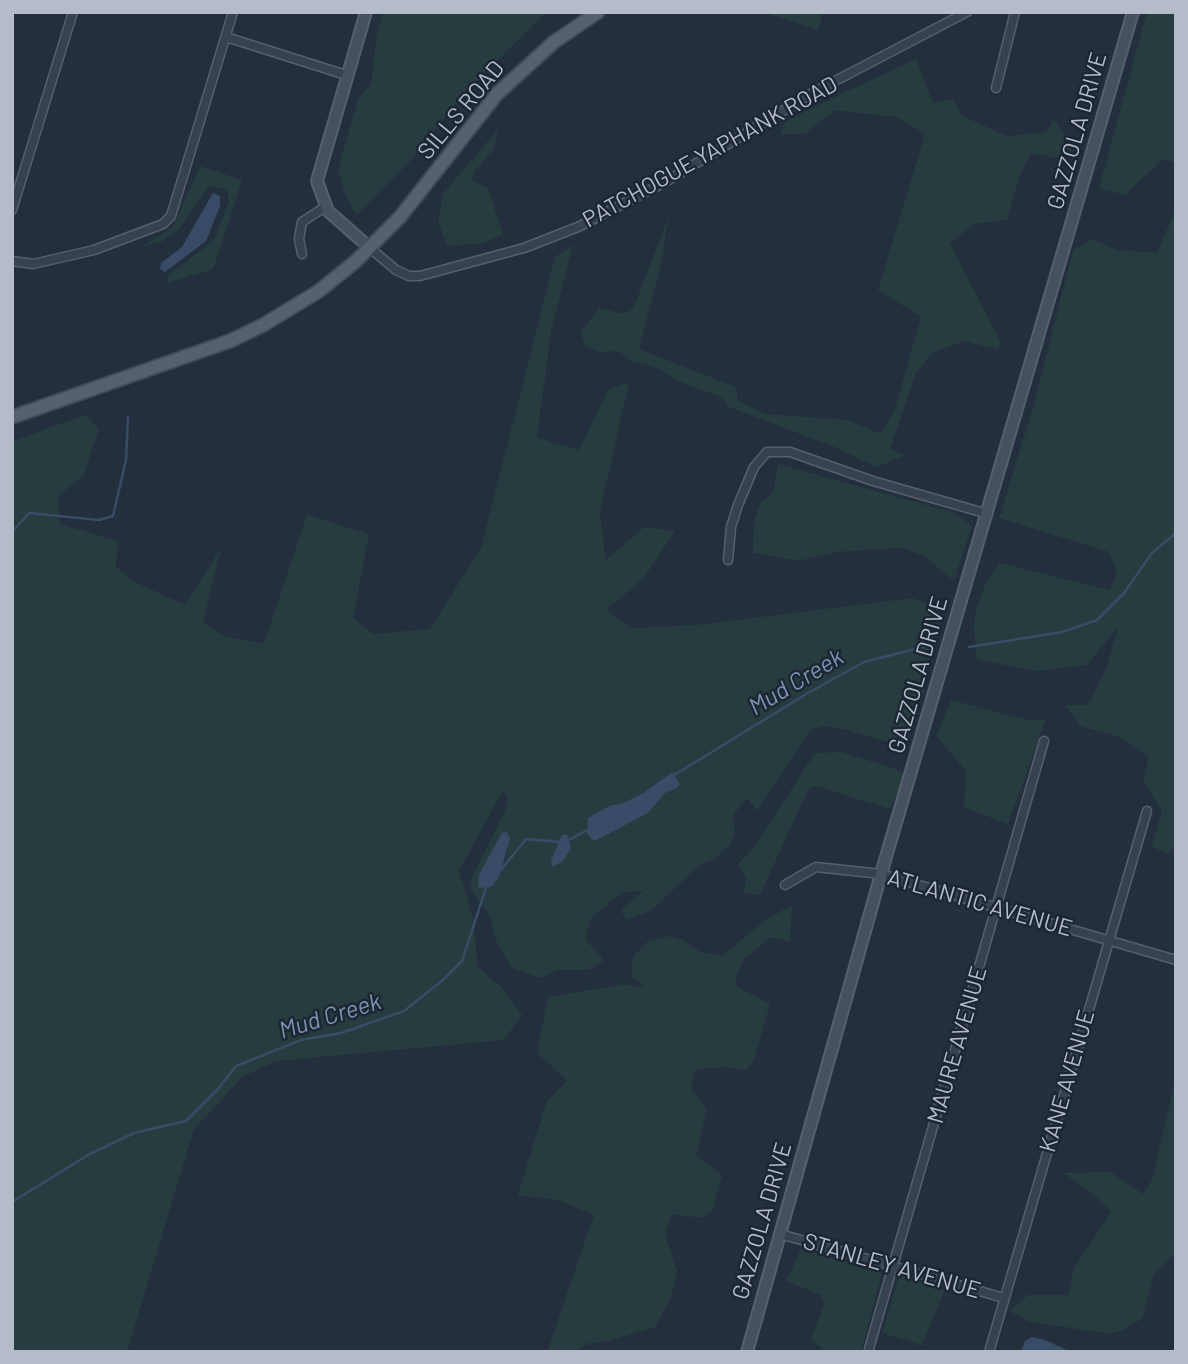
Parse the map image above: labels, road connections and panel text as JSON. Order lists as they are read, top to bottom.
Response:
{
  "streets": {
    "main road": ["SILLS ROAD"],
    "street": [
      "GAZZOLA DRIVE",
      "PATCHOGUE YAPHANK ROAD",
      "ATLANTIC AVENUE",
      "MAURE AVENUE",
      "KANE AVENUE",
      "STANLEY AVENUE"
    ]
  },
  "crossings": [
    ["SILLS ROAD", "PATCHOGUE YAPHANK ROAD"],
    ["GAZZOLA DRIVE", "ATLANTIC AVENUE"],
    ["GAZZOLA DRIVE", "STANLEY AVENUE"],
    ["ATLANTIC AVENUE", "MAURE AVENUE"],
    ["ATLANTIC AVENUE", "KANE AVENUE"],
    ["MAURE AVENUE", "STANLEY AVENUE"],
    ["KANE AVENUE", "STANLEY AVENUE"]
  ],
  "water": ["Mud Creek"]
}
